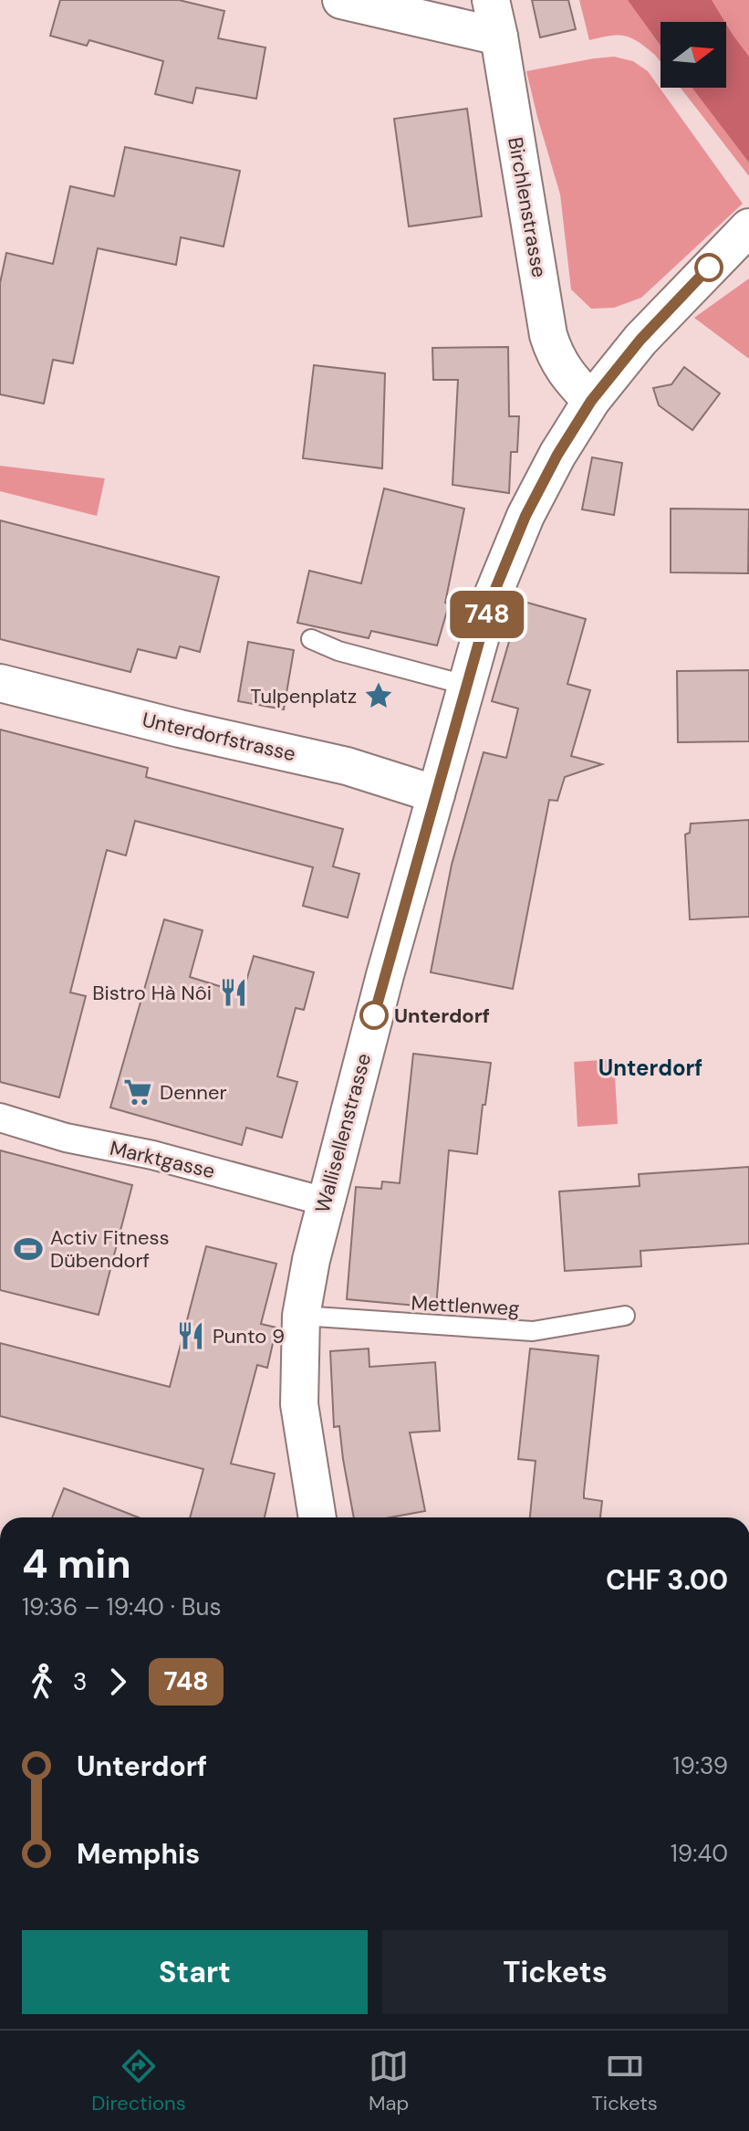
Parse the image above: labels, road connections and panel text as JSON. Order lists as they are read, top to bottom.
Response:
{
  "streets": {
    "street": [
      "Birchlenstrasse",
      "Unterdorfstrasse",
      "Wallisellenstrasse",
      "Marktgasse"
    ],
    "lane": ["Mettlenweg"]
  },
  "crossings": [
    ["Birchlenstrasse", "Wallisellenstrasse"],
    ["Unterdorfstrasse", "Wallisellenstrasse"],
    ["Wallisellenstrasse", "Marktgasse"],
    ["Wallisellenstrasse", "Mettlenweg"]
  ],
  "districts": ["Unterdorf"],
  "places": {
    "place": ["Tulpenplatz"],
    "restaurant": ["Bistro Hà Nôi", "Punto 9"],
    "other": ["Unterdorf"],
    "supermarket": ["Denner"],
    "sports": ["Activ Fitness Dübendorf"]
  },
  "lines": ["bus line 748"],
  "north": "right",
  "page": {
    "on_map": "748",
    "heading": ["4 min", "19:36 – 19:40 · Bus", "CHF 3.00"],
    "legs": ["3", "748"],
    "list": [
      {
        "name": "Unterdorf",
        "value": "19:39"
      },
      {
        "name": "Memphis",
        "value": "19:40"
      }
    ],
    "buttons": ["Start", "Tickets"],
    "tabs": ["Directions", "Map", "Tickets"]
  }
}
